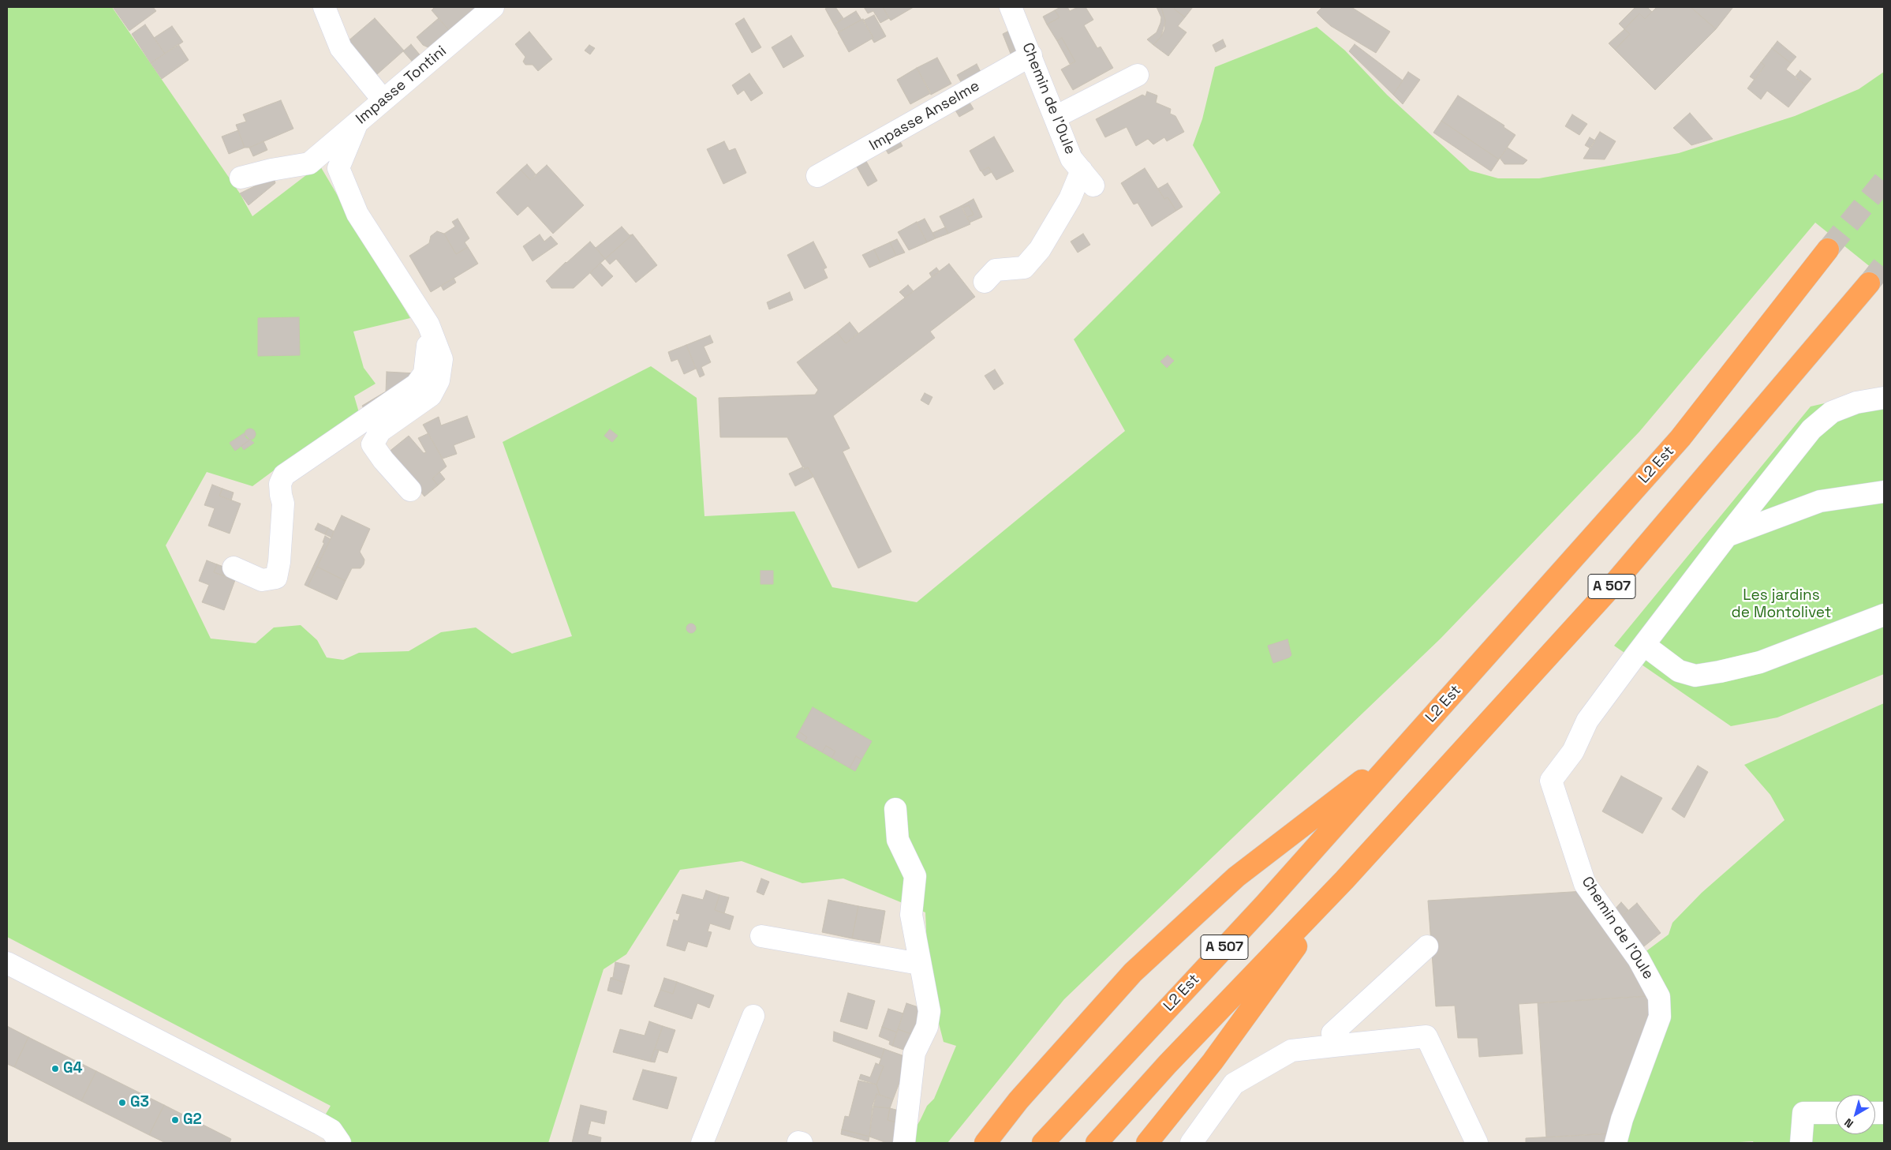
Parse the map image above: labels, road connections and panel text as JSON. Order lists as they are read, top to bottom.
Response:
{
  "streets": {
    "highway": ["L2 Est", "A 507"],
    "street": ["Impasse Tontini", "Chemin de l'Oule", "Impasse Anselme"]
  },
  "crossings": [
    ["Chemin de l'Oule", "Impasse Anselme"]
  ],
  "parks": ["Les jardins de Montolivet"],
  "places": ["G4", "G3", "G2"],
  "north": "bottom left"
}
